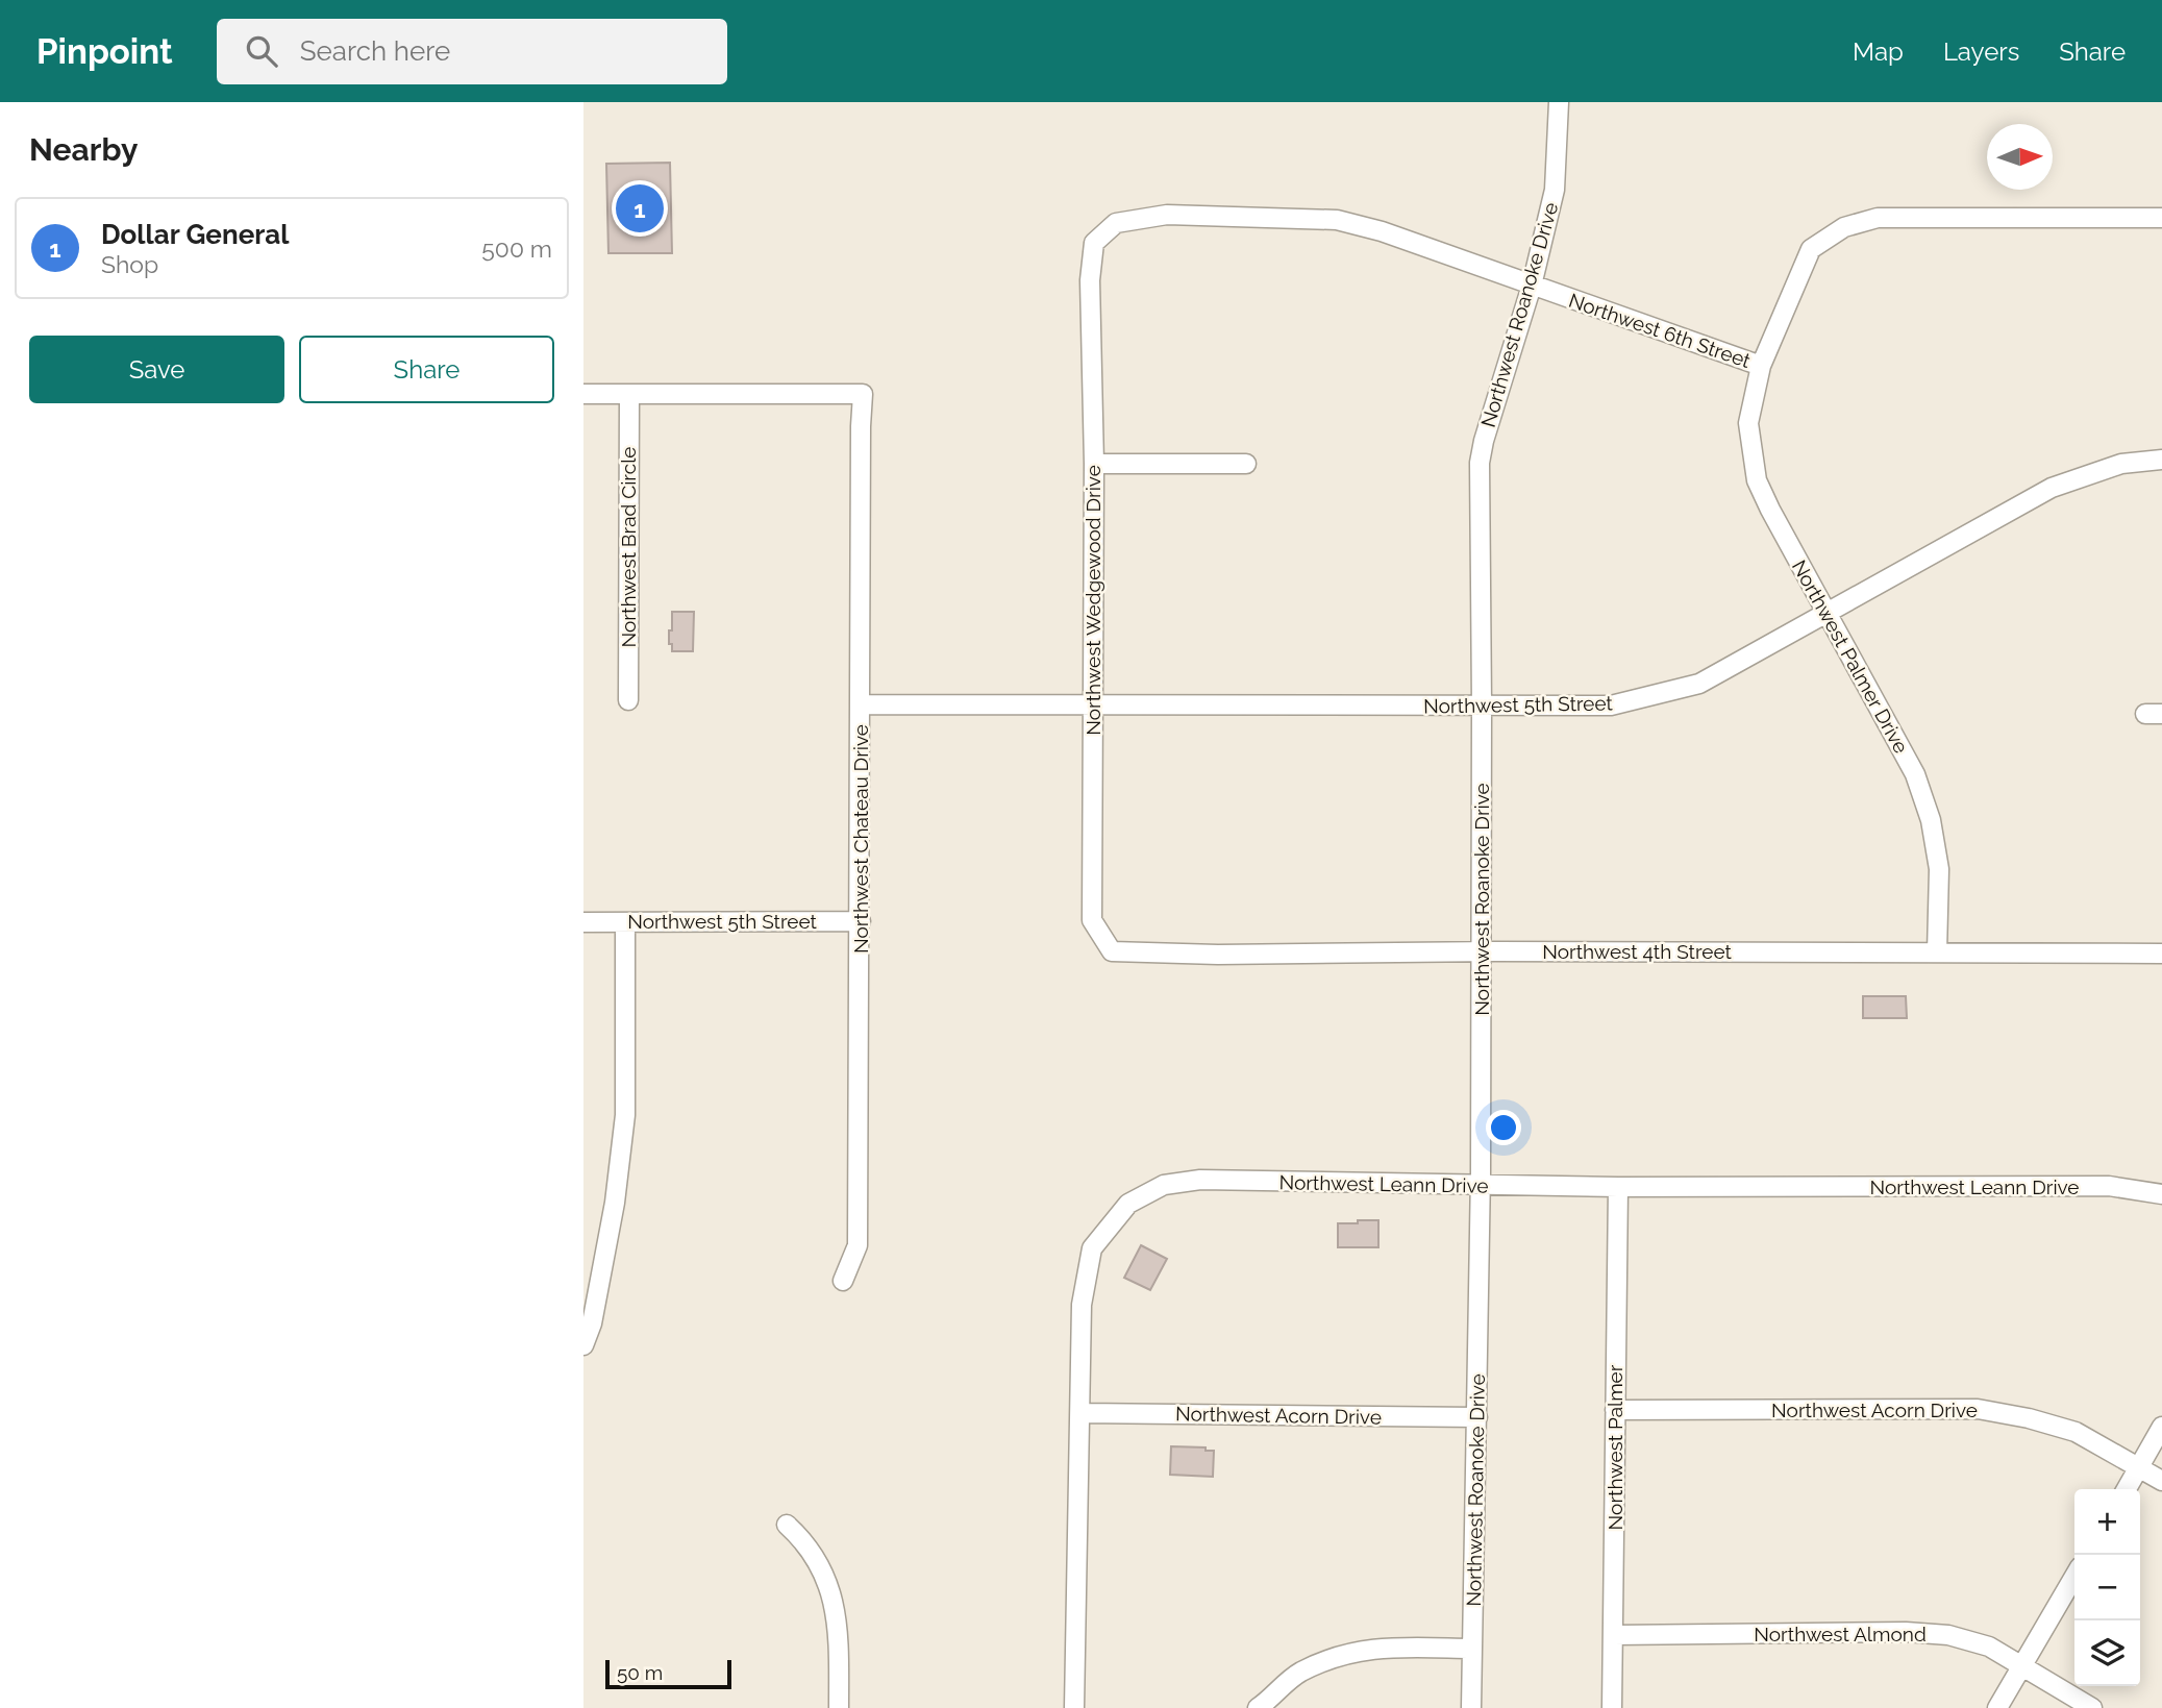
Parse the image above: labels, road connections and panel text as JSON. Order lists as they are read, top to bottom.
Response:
{
  "streets": {
    "street": [
      "Northwest Roanoke Drive",
      "Northwest 6th Street",
      "Northwest Brad Circle",
      "Northwest Wedgewood Drive",
      "Northwest Palmer Drive",
      "Northwest 5th Street",
      "Northwest Chateau Drive",
      "Northwest 4th Street",
      "Northwest Leann Drive",
      "Northwest Acorn Drive",
      "Northwest Palmer",
      "Northwest Almond"
    ]
  },
  "crossings": [
    ["Northwest Roanoke Drive", "Northwest 6th Street"],
    ["Northwest Roanoke Drive", "Northwest 5th Street"],
    ["Northwest Roanoke Drive", "Northwest 4th Street"],
    ["Northwest Roanoke Drive", "Northwest Leann Drive"],
    ["Northwest Roanoke Drive", "Northwest Acorn Drive"],
    ["Northwest 6th Street", "Northwest Wedgewood Drive"],
    ["Northwest 6th Street", "Northwest Palmer Drive"],
    ["Northwest Brad Circle", "Northwest Chateau Drive"],
    ["Northwest Wedgewood Drive", "Northwest 5th Street"],
    ["Northwest Wedgewood Drive", "Northwest 4th Street"],
    ["Northwest Palmer Drive", "Northwest 5th Street"],
    ["Northwest Palmer Drive", "Northwest 4th Street"],
    ["Northwest 5th Street", "Northwest Chateau Drive"],
    ["Northwest Leann Drive", "Northwest Acorn Drive"],
    ["Northwest Leann Drive", "Northwest Palmer"],
    ["Northwest Acorn Drive", "Northwest Palmer"],
    ["Northwest Palmer", "Northwest Almond"]
  ],
  "scale_bar": "50 m",
  "north": "right",
  "page": {
    "header": "Pinpoint",
    "search": "Search here",
    "nav": ["Map", "Layers", "Share"],
    "heading": "Nearby",
    "pins": "1",
    "list": [
      {
        "mark": "1",
        "name": "Dollar General",
        "note": "Shop",
        "value": "500 m"
      }
    ],
    "buttons": ["Save", "Share"],
    "map_buttons": ["+", "−"],
    "scale": "50 m"
  }
}
